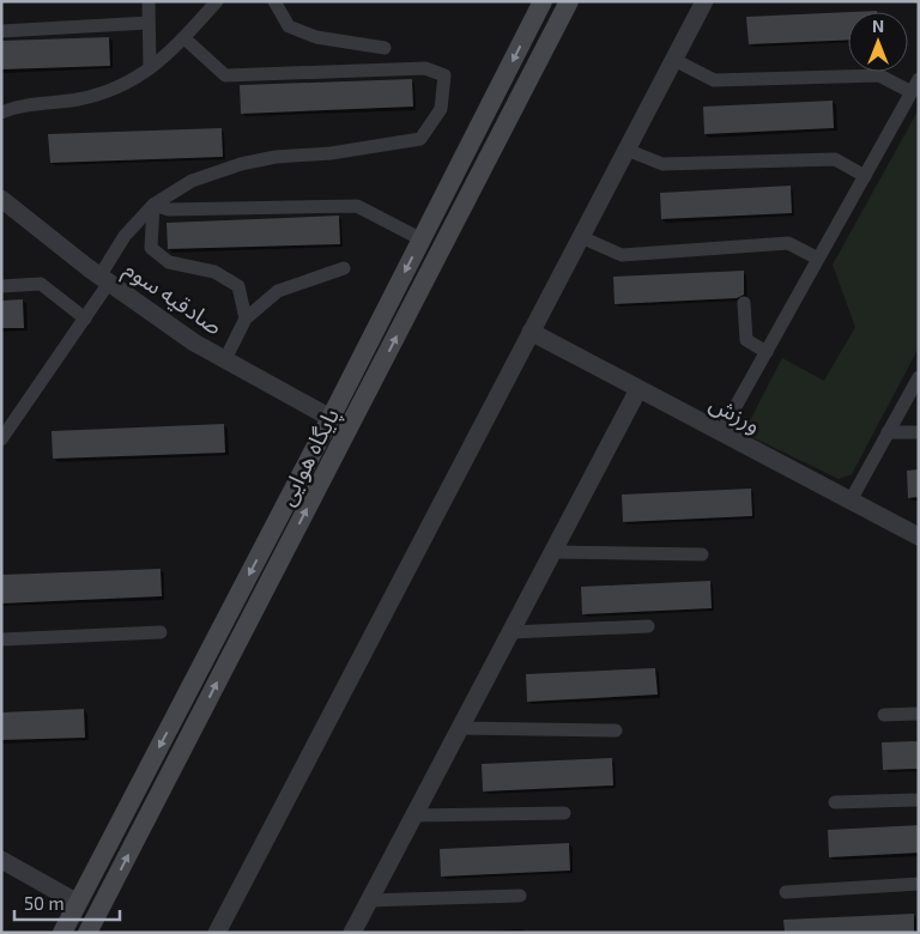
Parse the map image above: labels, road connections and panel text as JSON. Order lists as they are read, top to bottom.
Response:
{
  "streets": {
    "main road": ["پایگاه هوایی"],
    "street": ["صادقیه سوم", "ورزش"]
  },
  "crossings": [
    ["صادقیه سوم", "پایگاه هوایی"]
  ],
  "scale_bar": "50 m",
  "north": "top"
}
